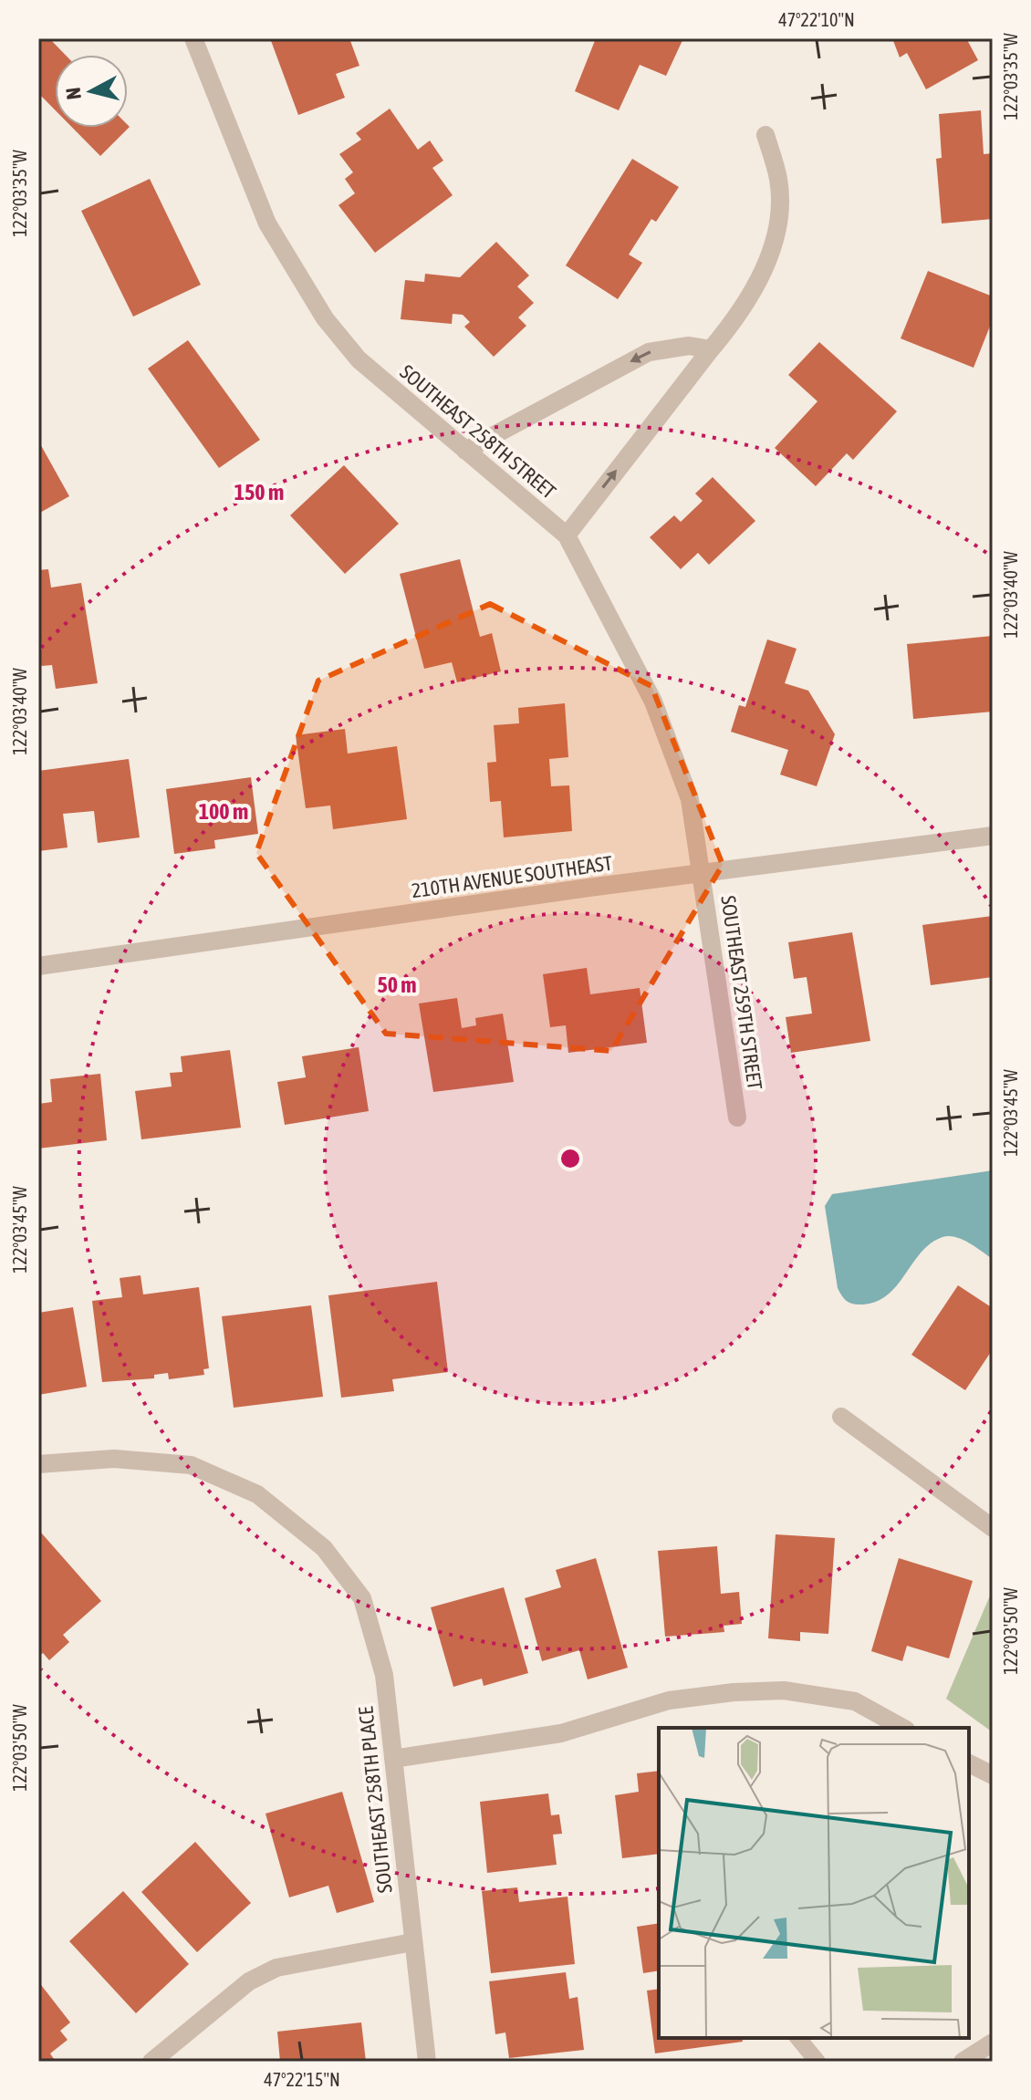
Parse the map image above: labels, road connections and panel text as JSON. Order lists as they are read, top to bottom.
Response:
{
  "streets": {
    "street": [
      "SOUTHEAST 258TH STREET",
      "210TH AVENUE SOUTHEAST",
      "SOUTHEAST 259TH STREET",
      "SOUTHEAST 258TH PLACE"
    ]
  },
  "crossings": [
    ["SOUTHEAST 258TH STREET", "210TH AVENUE SOUTHEAST"],
    ["SOUTHEAST 258TH STREET", "SOUTHEAST 259TH STREET"],
    ["210TH AVENUE SOUTHEAST", "SOUTHEAST 259TH STREET"]
  ],
  "north": "left",
  "coordinates": [
    "47°22'10\"N",
    "122°03'35\"W",
    "122°03'40\"W",
    "122°03'45\"W",
    "122°03'50\"W",
    "47°22'15\"N"
  ],
  "rings": ["150 m", "100 m", "50 m"]
}
